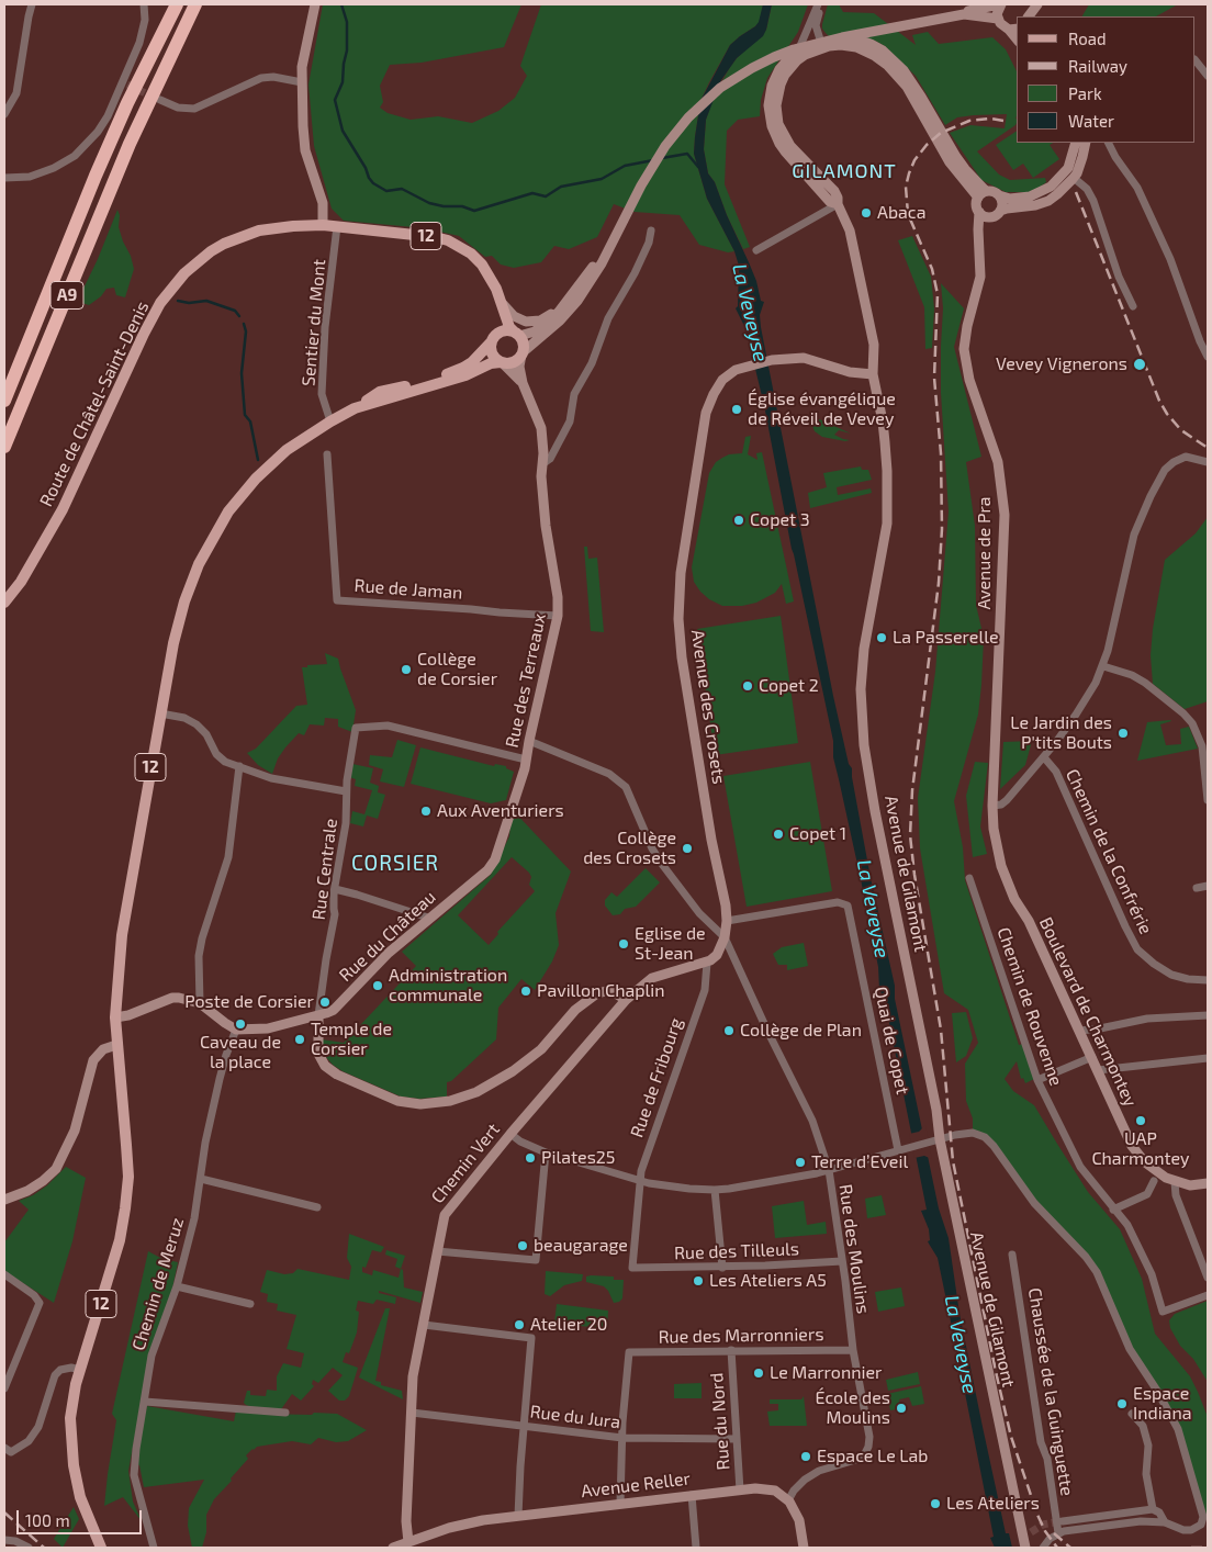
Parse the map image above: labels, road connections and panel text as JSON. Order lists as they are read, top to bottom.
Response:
{
  "streets": {
    "highway": ["A9"],
    "main road": ["12", "Route de Châtel-Saint-Denis"],
    "street": [
      "Sentier du Mont",
      "Avenue de Pra",
      "Rue de Jaman",
      "Rue des Terreaux",
      "Avenue des Crosets",
      "Chemin de la Confrérie",
      "Rue Centrale",
      "Avenue de Gilamont",
      "Rue du Château",
      "Chemin de Rouvenne",
      "Boulevard de Charmontey",
      "Quai de Copet",
      "Rue de Fribourg",
      "Chemin Vert",
      "Rue des Moulins",
      "Rue des Tilleuls",
      "Chemin de Meruz",
      "Rue des Marronniers",
      "Chaussée de la Guinguette",
      "Rue du Jura",
      "Rue du Nord",
      "Avenue Reller"
    ]
  },
  "crossings": [
    ["12", "Sentier du Mont"],
    ["12", "Route de Châtel-Saint-Denis"],
    ["12", "Rue des Terreaux"],
    ["Sentier du Mont", "Route de Châtel-Saint-Denis"],
    ["Route de Châtel-Saint-Denis", "Rue des Terreaux"],
    ["Avenue de Pra", "Avenue de Gilamont"],
    ["Avenue de Pra", "Boulevard de Charmontey"],
    ["Rue de Jaman", "Rue des Terreaux"],
    ["Rue des Terreaux", "Rue Centrale"],
    ["Rue des Terreaux", "Rue du Château"],
    ["Avenue des Crosets", "Avenue de Gilamont"],
    ["Avenue des Crosets", "Quai de Copet"],
    ["Avenue des Crosets", "Rue des Moulins"],
    ["Rue Centrale", "Rue du Château"],
    ["Rue du Château", "Chemin de Meruz"],
    ["Rue de Fribourg", "Chemin Vert"],
    ["Rue de Fribourg", "Rue des Tilleuls"],
    ["Chemin Vert", "Rue du Jura"],
    ["Chemin Vert", "Avenue Reller"],
    ["Rue des Moulins", "Rue des Tilleuls"],
    ["Rue des Moulins", "Rue des Marronniers"],
    ["Rue des Moulins", "Avenue Reller"],
    ["Rue des Marronniers", "Rue du Jura"],
    ["Rue des Marronniers", "Rue du Nord"],
    ["Rue du Jura", "Rue du Nord"],
    ["Rue du Nord", "Avenue Reller"]
  ],
  "districts": ["GILAMONT", "CORSIER"],
  "water": ["La Veveyse"],
  "places": [
    "Abaca",
    "Vevey Vignerons",
    "Église évangélique de Réveil de Vevey",
    "Copet 3",
    "La Passerelle",
    "Collège de Corsier",
    "Copet 2",
    "Le Jardin des P'tits Bouts",
    "Aux Aventuriers",
    "Copet 1",
    "Collège des Crosets",
    "Eglise de St-Jean",
    "Administration communale",
    "Pavillon Chaplin",
    "Poste de Corsier",
    "Caveau de la place",
    "Collège de Plan",
    "Temple de Corsier",
    "UAP Charmontey",
    "Pilates25",
    "Terre d’Eveil",
    "beaugarage",
    "Les Ateliers A5",
    "Atelier 20",
    "Le Marronnier",
    "Espace Indiana",
    "École des Moulins",
    "Espace Le Lab",
    "Les Ateliers"
  ],
  "legend": [
    "Road",
    "Railway",
    "Park",
    "Water"
  ],
  "scale_bar": "100 m"
}
